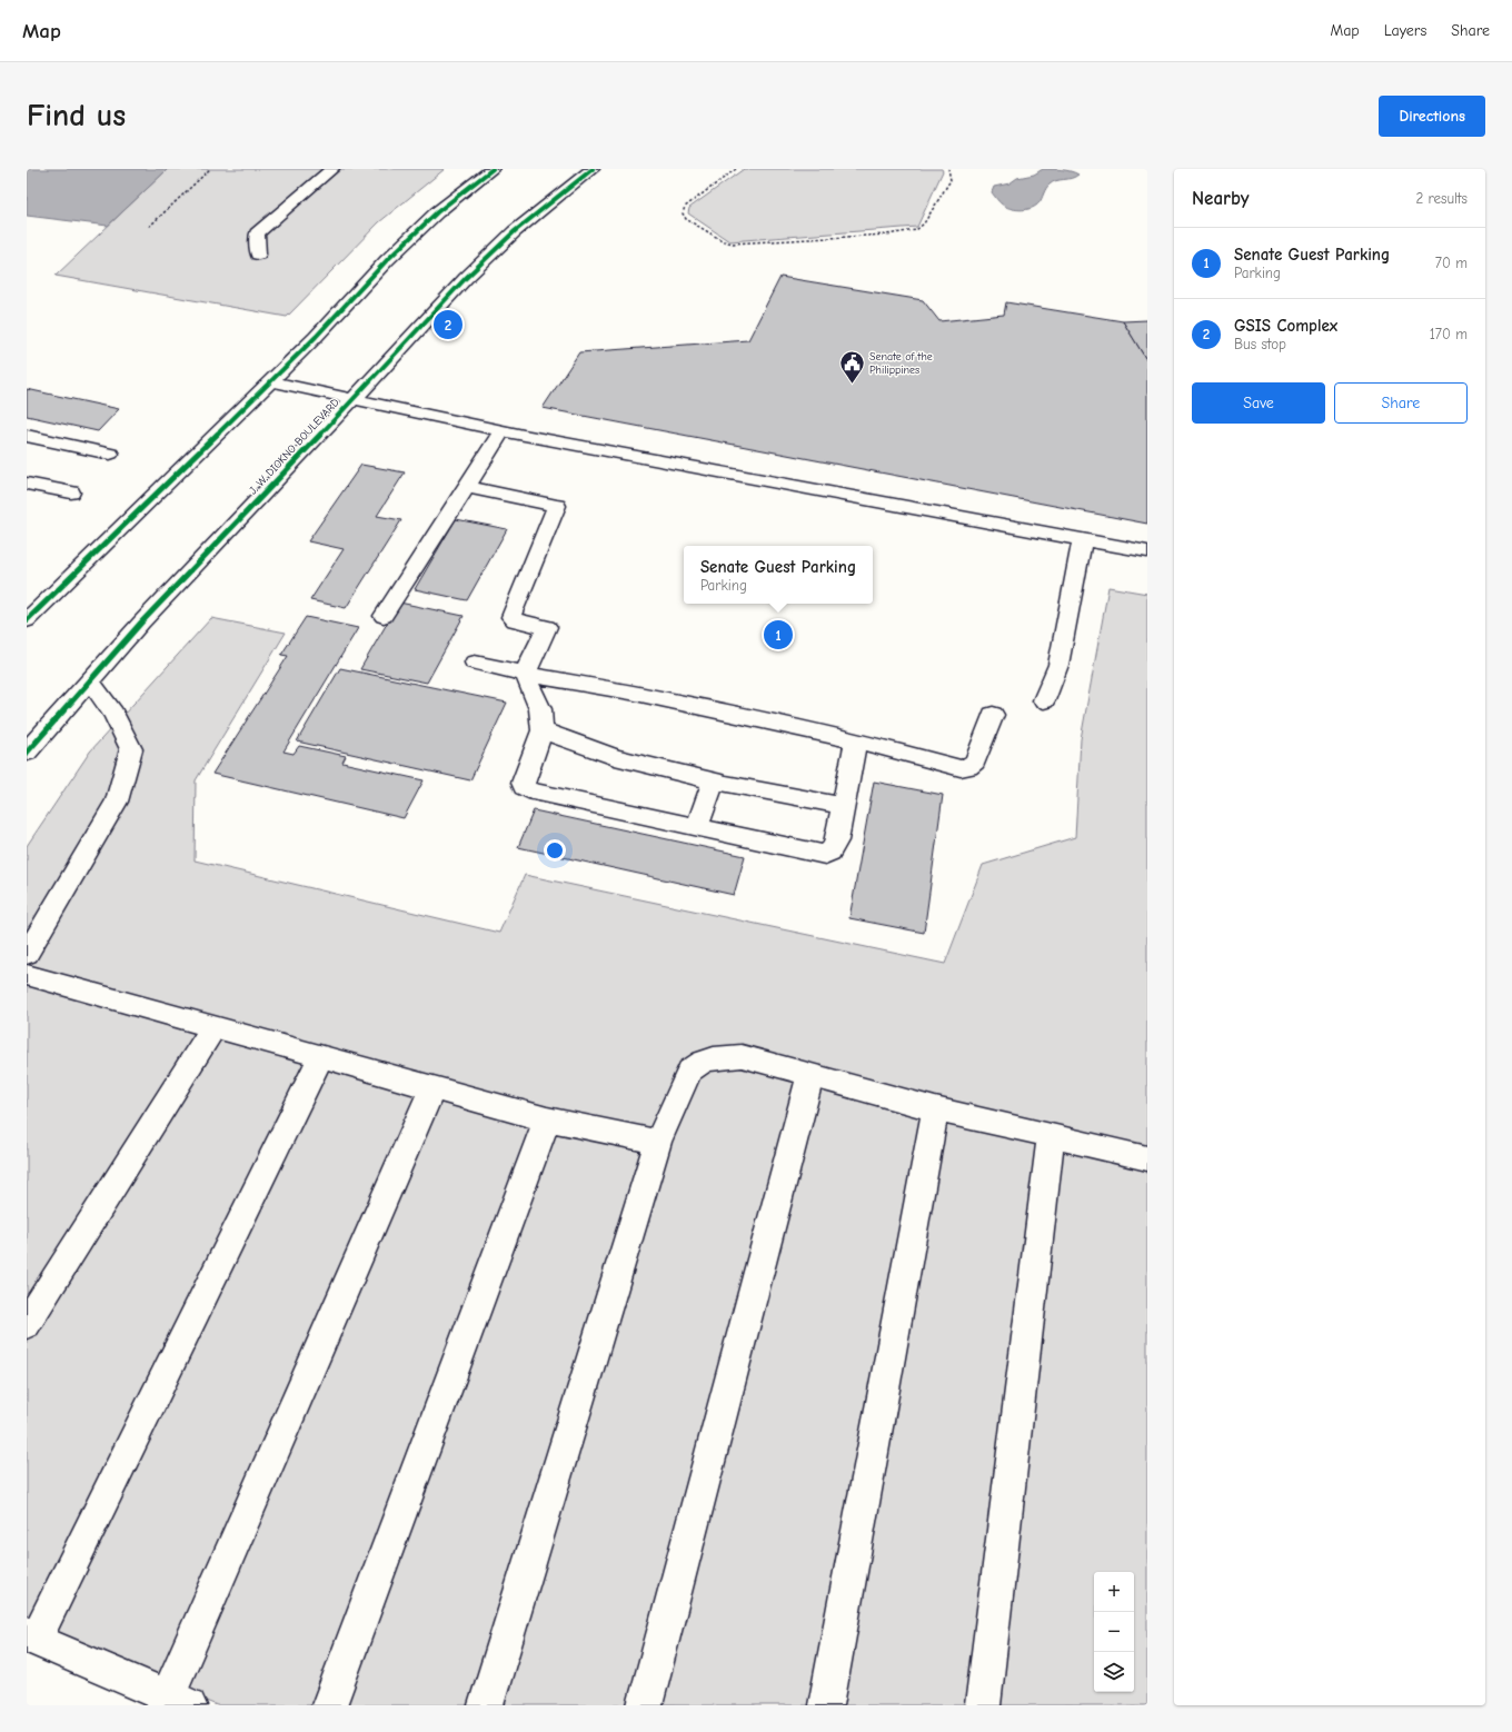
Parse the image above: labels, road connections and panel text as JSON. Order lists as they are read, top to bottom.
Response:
{
  "streets": {
    "street": ["J. W. DIOKNO BOULEVARD"]
  },
  "places": {
    "public building": ["Senate of the Philippines"]
  },
  "page": {
    "header": "Map",
    "nav": ["Map", "Layers", "Share"],
    "buttons": [
      "Directions",
      ["Save", "Share"]
    ],
    "title": "Find us",
    "heading": ["Nearby", "2 results"],
    "list": [
      {
        "mark": "1",
        "name": "Senate Guest Parking",
        "note": "Parking",
        "value": "70 m"
      },
      {
        "mark": "2",
        "name": "GSIS Complex",
        "note": "Bus stop",
        "value": "170 m"
      }
    ],
    "pins": ["2", "1"],
    "popup": ["Senate Guest Parking", "Parking"],
    "map_buttons": ["+", "−"]
  }
}
